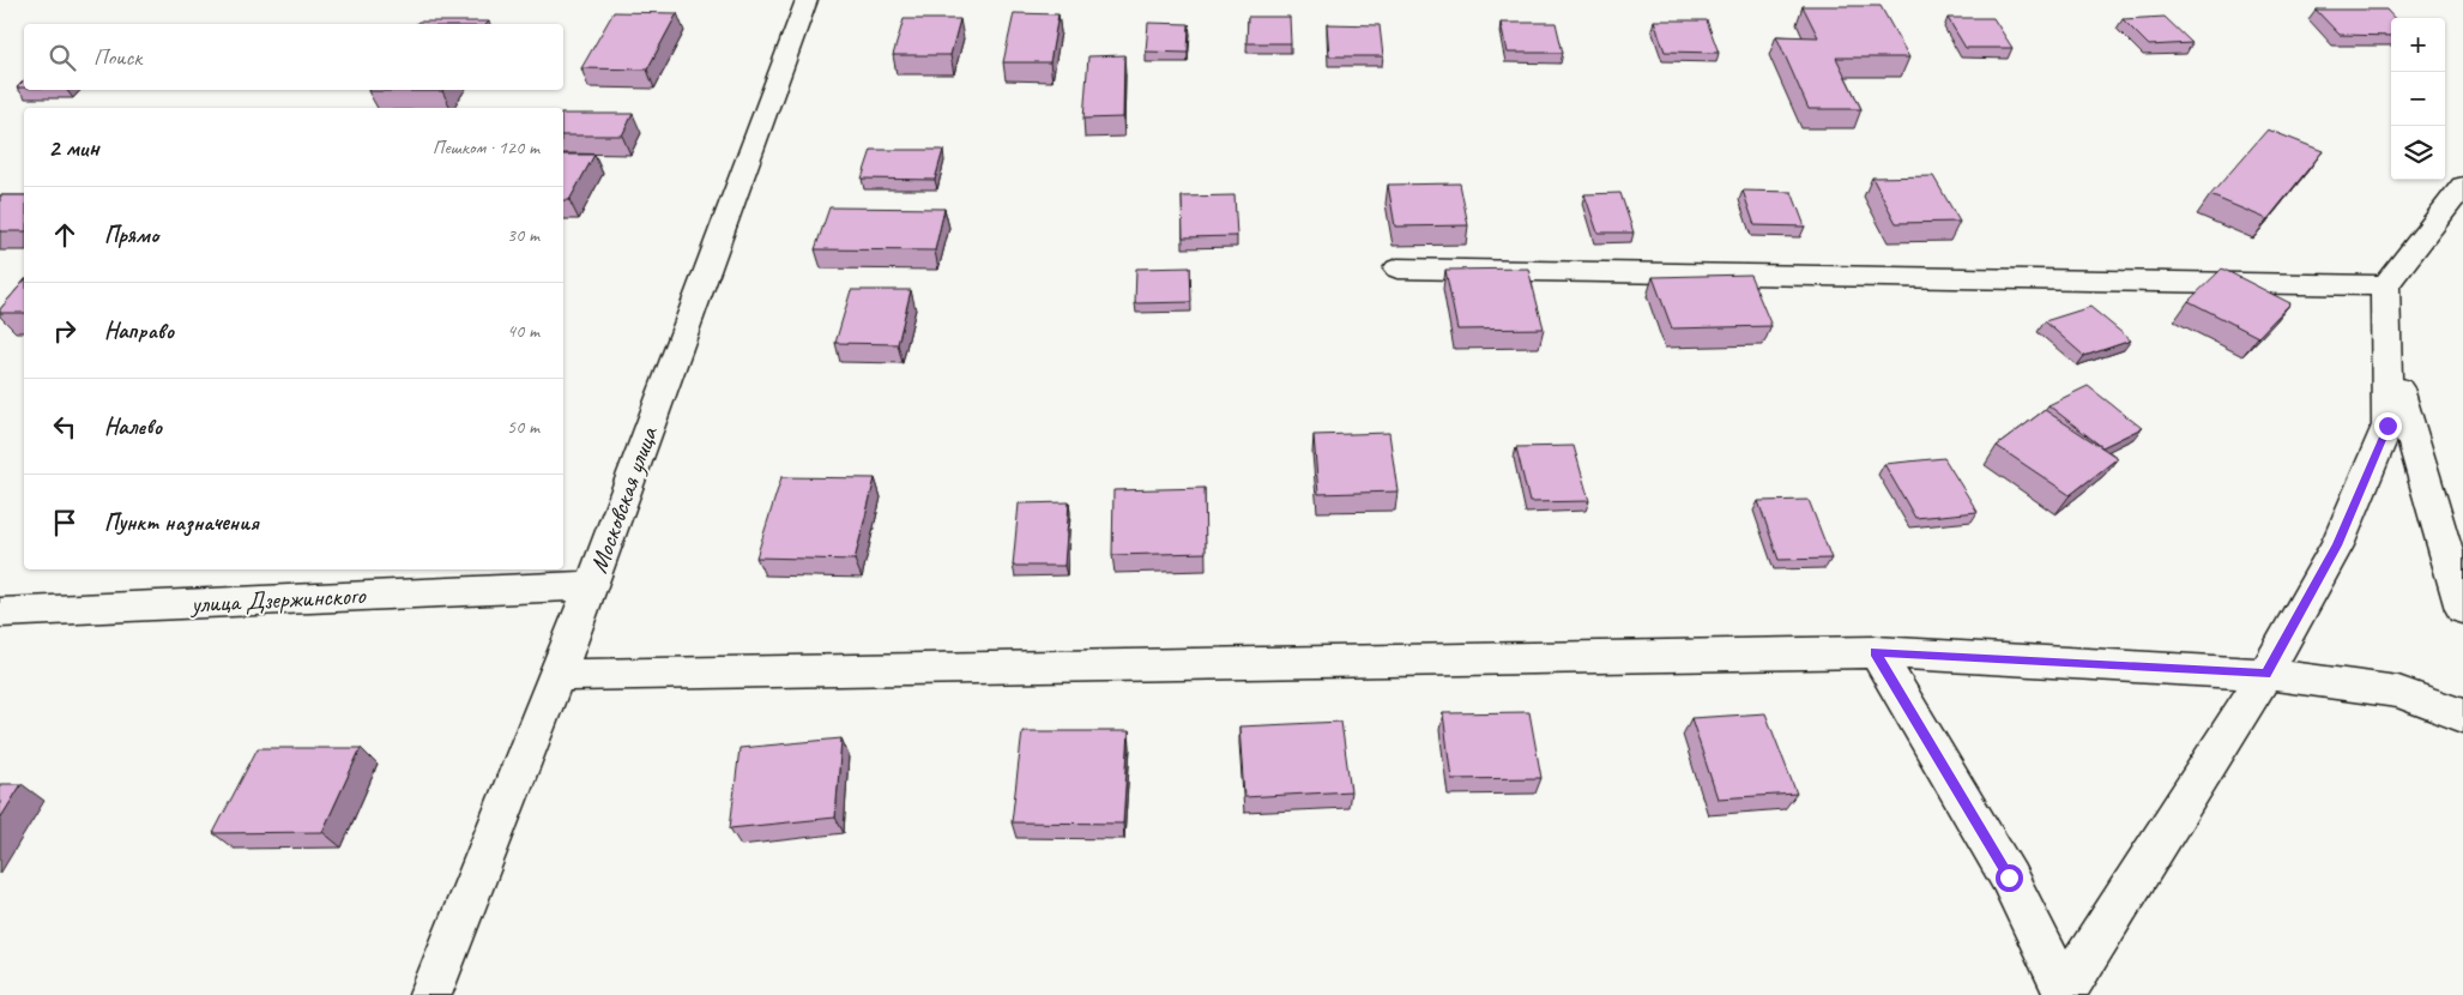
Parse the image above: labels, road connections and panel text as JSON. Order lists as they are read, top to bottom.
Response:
{
  "streets": {
    "street": ["Московская улица", "улица Дзержинского"]
  },
  "crossings": [
    ["Московская улица", "улица Дзержинского"]
  ],
  "page": {
    "map_buttons": ["+", "−"],
    "search": "Поиск",
    "heading": ["2 мин", "Пешком · 120 m"],
    "list": [
      ["Прямо", "30 m"],
      ["Направо", "40 m"],
      ["Налево", "50 m"],
      "Пункт назначения"
    ]
  }
}
